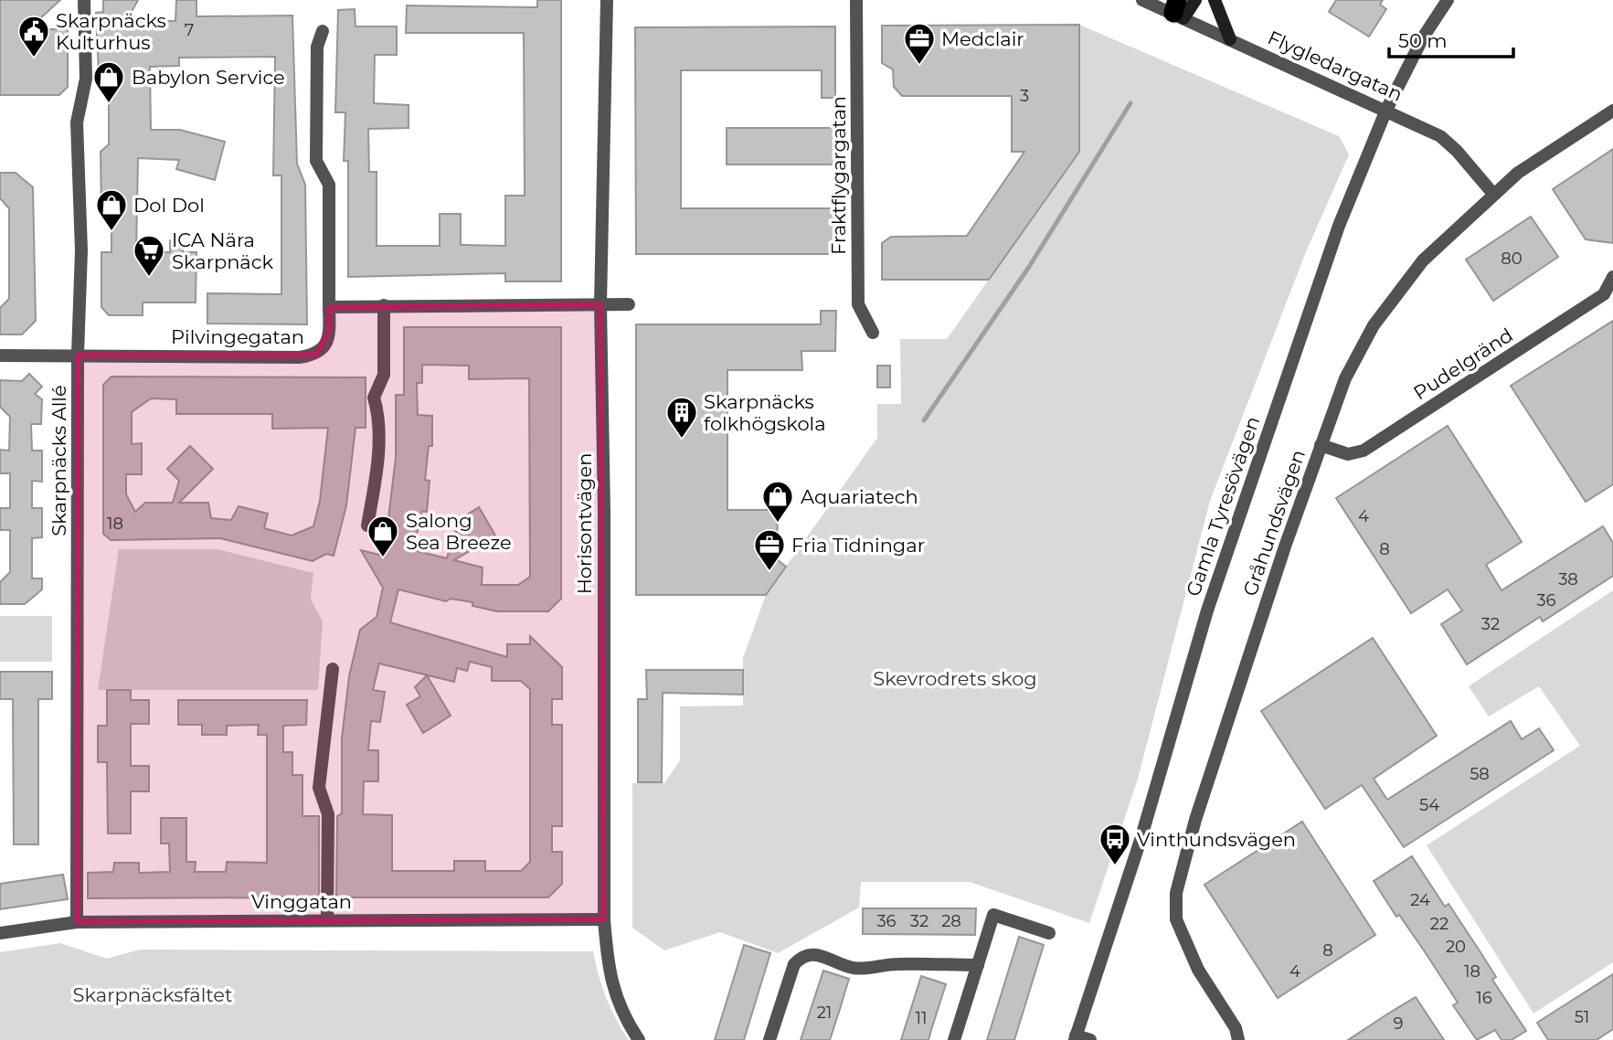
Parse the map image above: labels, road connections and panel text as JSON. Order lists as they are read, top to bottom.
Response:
{
  "streets": {
    "street": [
      "Flygledargatan",
      "Fraktflygargatan",
      "Pilvingegatan",
      "Pudelgränd",
      "Skarpnäcks Allé",
      "Gamla Tyresövägen",
      "Gråhundsvägen",
      "Horisontvägen",
      "Vinggatan"
    ]
  },
  "crossings": [
    ["Flygledargatan", "Gamla Tyresövägen"],
    ["Flygledargatan", "Gråhundsvägen"],
    ["Pilvingegatan", "Skarpnäcks Allé"],
    ["Pudelgränd", "Gråhundsvägen"],
    ["Skarpnäcks Allé", "Vinggatan"],
    ["Horisontvägen", "Vinggatan"]
  ],
  "parks": ["Skevrodrets skog", "Skarpnäcksfältet"],
  "places": {
    "public building": ["Skarpnäcks Kulturhus"],
    "office": ["Medclair", "Fria Tidningar"],
    "shop": [
      "Babylon Service",
      "Dol Dol",
      "Aquariatech",
      "Salong Sea Breeze"
    ],
    "supermarket": ["ICA Nära Skarpnäck"],
    "building": ["Skarpnäcks folkhögskola"],
    "bus stop": ["Vinthundsvägen"]
  },
  "house_numbers": [
    "7",
    "3",
    "80",
    "4",
    "18",
    "8",
    "38",
    "36",
    "32",
    "58",
    "54",
    "24",
    "36",
    "32",
    "28",
    "22",
    "20",
    "8",
    "4",
    "18",
    "16",
    "21",
    "51",
    "11",
    "9"
  ],
  "scale_bar": "50 m"
}
